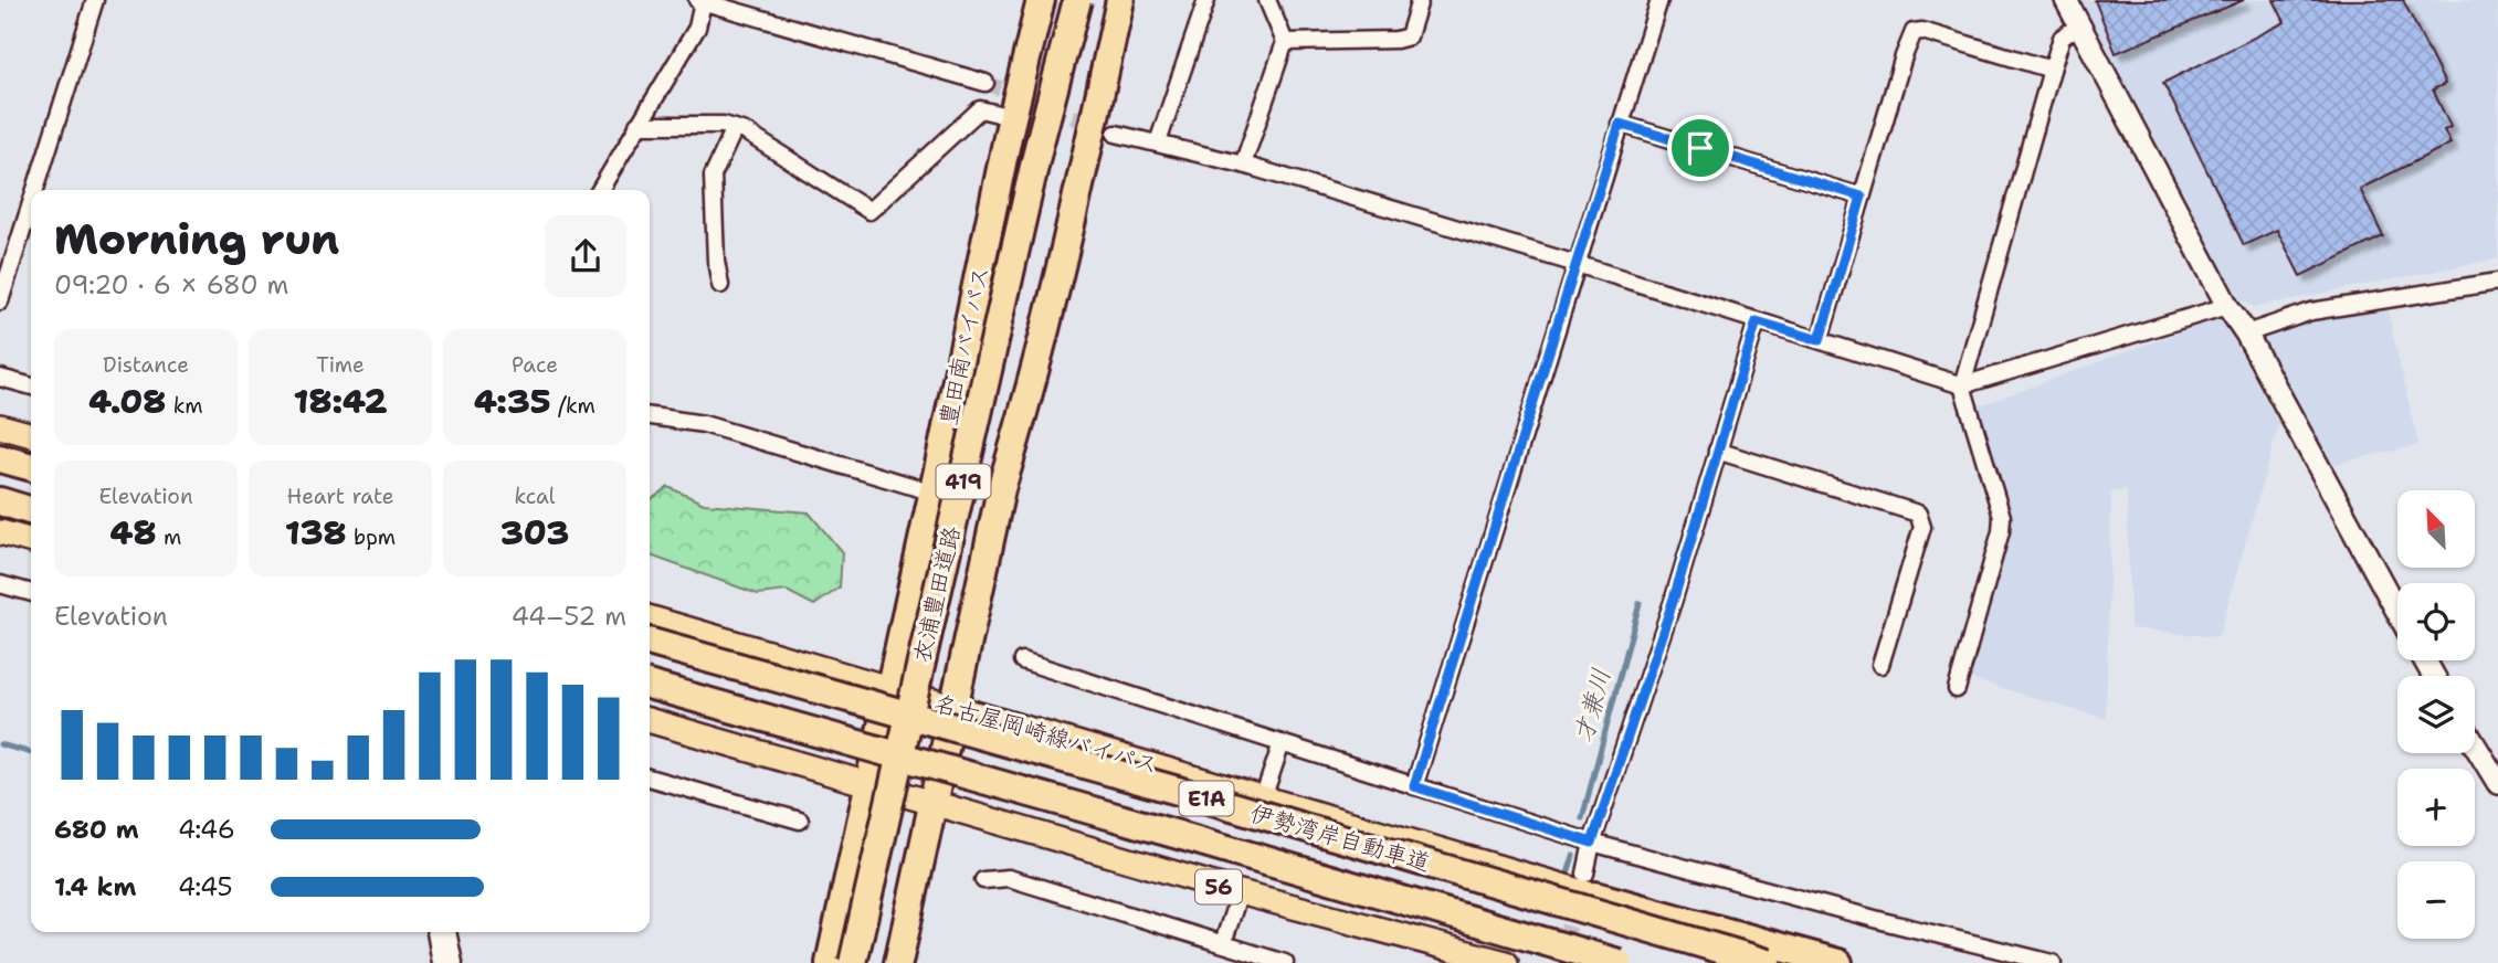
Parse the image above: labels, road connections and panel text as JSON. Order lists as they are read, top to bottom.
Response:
{
  "streets": {
    "highway": [
      "豊田南バイパス",
      "419",
      "衣浦豊田道路",
      "E1A",
      "伊勢湾岸自動車道"
    ],
    "main road": ["名古屋岡崎線バイパス", "56"]
  },
  "crossings": [
    ["豊田南バイパス", "名古屋岡崎線バイパス"],
    ["豊田南バイパス", "56"]
  ],
  "water": ["才兼川"],
  "north": "top left",
  "page": {
    "heading": ["Morning run", "09:20 · 6 × 680 m"],
    "stats": [
      ["Distance", "4.08 km"],
      ["Time", "18:42"],
      ["Pace", "4:35 /km"],
      ["Elevation", "48 m"],
      ["Heart rate", "138 bpm"],
      ["kcal", "303"]
    ],
    "map_buttons": ["+", "−"],
    "chart": ["Elevation", "44–52 m"],
    "list": [
      {
        "name": "680 m",
        "note": "4:46"
      },
      {
        "name": "1.4 km",
        "note": "4:45"
      }
    ]
  }
}
